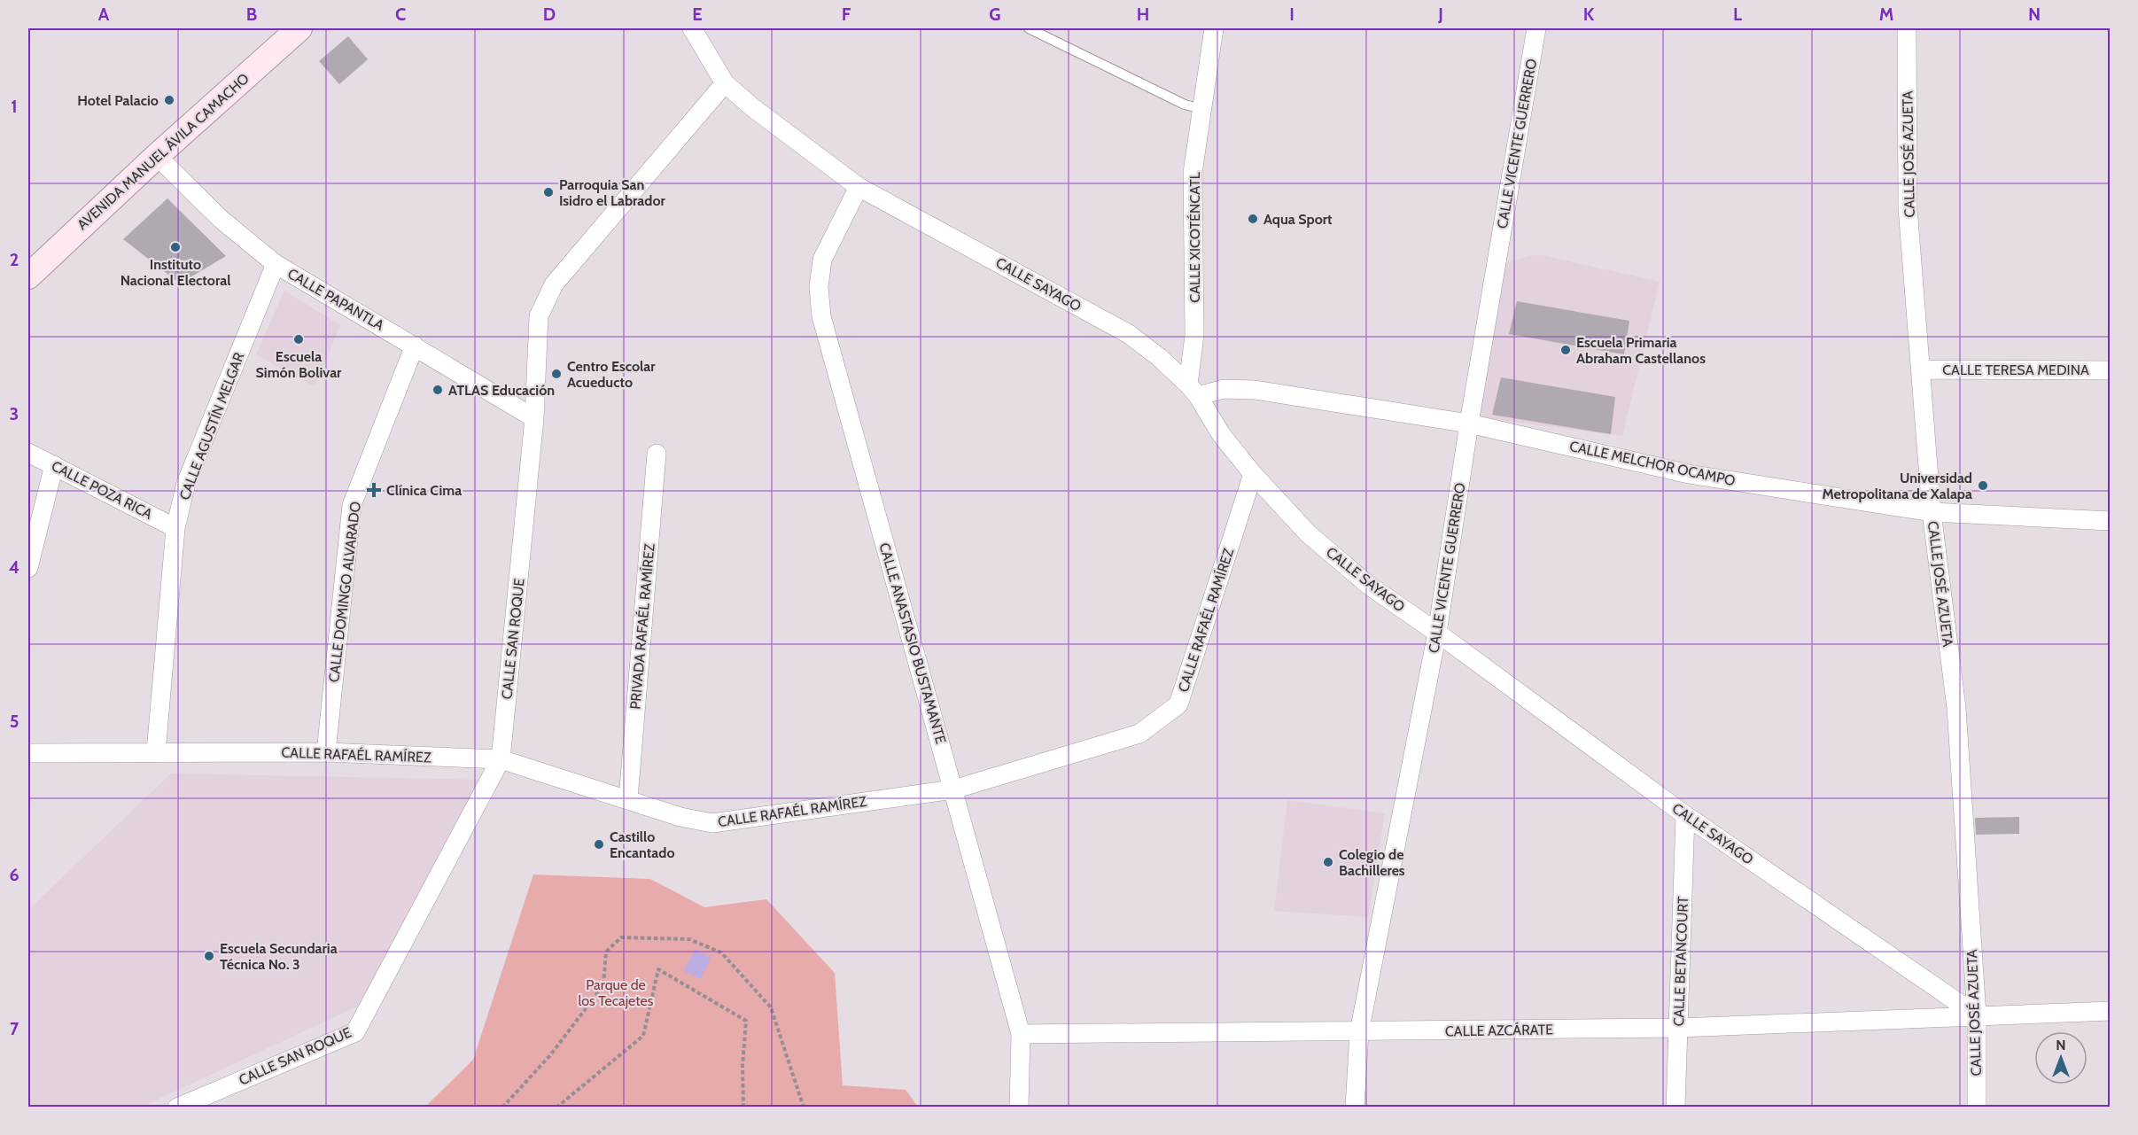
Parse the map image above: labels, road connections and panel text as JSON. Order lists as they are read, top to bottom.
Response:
{
  "streets": {
    "main road": ["AVENIDA MANUEL ÁVILA CAMACHO"],
    "street": [
      "CALLE VICENTE GUERRERO",
      "CALLE JOSÉ AZUETA",
      "CALLE XICOTÉNCATL",
      "CALLE SAYAGO",
      "CALLE PAPANTLA",
      "CALLE TERESA MEDINA",
      "CALLE AGUSTÍN MELGAR",
      "CALLE MELCHOR OCAMPO",
      "CALLE POZA RICA",
      "CALLE DOMINGO ALVARADO",
      "CALLE RAFAÉL RAMÍREZ",
      "PRIVADA RAFAÉL RAMÍREZ",
      "CALLE SAN ROQUE",
      "CALLE ANASTASIO BUSTAMANTE",
      "CALLE BETANCOURT",
      "CALLE AZCÁRATE"
    ]
  },
  "crossings": [
    ["CALLE VICENTE GUERRERO", "CALLE SAYAGO"],
    ["CALLE VICENTE GUERRERO", "CALLE MELCHOR OCAMPO"],
    ["CALLE VICENTE GUERRERO", "CALLE AZCÁRATE"],
    ["AVENIDA MANUEL ÁVILA CAMACHO", "CALLE PAPANTLA"],
    ["CALLE JOSÉ AZUETA", "CALLE SAYAGO"],
    ["CALLE JOSÉ AZUETA", "CALLE TERESA MEDINA"],
    ["CALLE JOSÉ AZUETA", "CALLE MELCHOR OCAMPO"],
    ["CALLE JOSÉ AZUETA", "CALLE AZCÁRATE"],
    ["CALLE XICOTÉNCATL", "CALLE SAYAGO"],
    ["CALLE XICOTÉNCATL", "CALLE MELCHOR OCAMPO"],
    ["CALLE SAYAGO", "CALLE MELCHOR OCAMPO"],
    ["CALLE SAYAGO", "CALLE RAFAÉL RAMÍREZ"],
    ["CALLE SAYAGO", "CALLE SAN ROQUE"],
    ["CALLE SAYAGO", "CALLE ANASTASIO BUSTAMANTE"],
    ["CALLE SAYAGO", "CALLE BETANCOURT"],
    ["CALLE SAYAGO", "CALLE AZCÁRATE"],
    ["CALLE PAPANTLA", "CALLE AGUSTÍN MELGAR"],
    ["CALLE PAPANTLA", "CALLE DOMINGO ALVARADO"],
    ["CALLE PAPANTLA", "CALLE SAN ROQUE"],
    ["CALLE AGUSTÍN MELGAR", "CALLE POZA RICA"],
    ["CALLE AGUSTÍN MELGAR", "CALLE RAFAÉL RAMÍREZ"],
    ["CALLE DOMINGO ALVARADO", "CALLE RAFAÉL RAMÍREZ"],
    ["CALLE RAFAÉL RAMÍREZ", "PRIVADA RAFAÉL RAMÍREZ"],
    ["CALLE RAFAÉL RAMÍREZ", "CALLE SAN ROQUE"],
    ["CALLE RAFAÉL RAMÍREZ", "CALLE ANASTASIO BUSTAMANTE"],
    ["CALLE ANASTASIO BUSTAMANTE", "CALLE AZCÁRATE"],
    ["CALLE BETANCOURT", "CALLE AZCÁRATE"]
  ],
  "parks": ["Parque de los Tecajetes"],
  "places": {
    "other": [
      "Hotel Palacio",
      "Parroquia San Isidro el Labrador",
      "Aqua Sport",
      "Instituto Nacional Electoral",
      "Escuela Simón Bolivar",
      "Escuela Primaria Abraham Castellanos",
      "Centro Escolar Acueducto",
      "ATLAS Educación",
      "Universidad Metropolitana de Xalapa",
      "Castillo Encantado",
      "Colegio de Bachilleres",
      "Escuela Secundaria Técnica No. 3"
    ],
    "health": ["Clínica Cima"]
  },
  "north": "top",
  "grid": {
    "columns": [
      "A",
      "B",
      "C",
      "D",
      "E",
      "F",
      "G",
      "H",
      "I",
      "J",
      "K",
      "L",
      "M",
      "N"
    ],
    "rows": [
      "1",
      "2",
      "3",
      "4",
      "5",
      "6",
      "7"
    ]
  }
}
